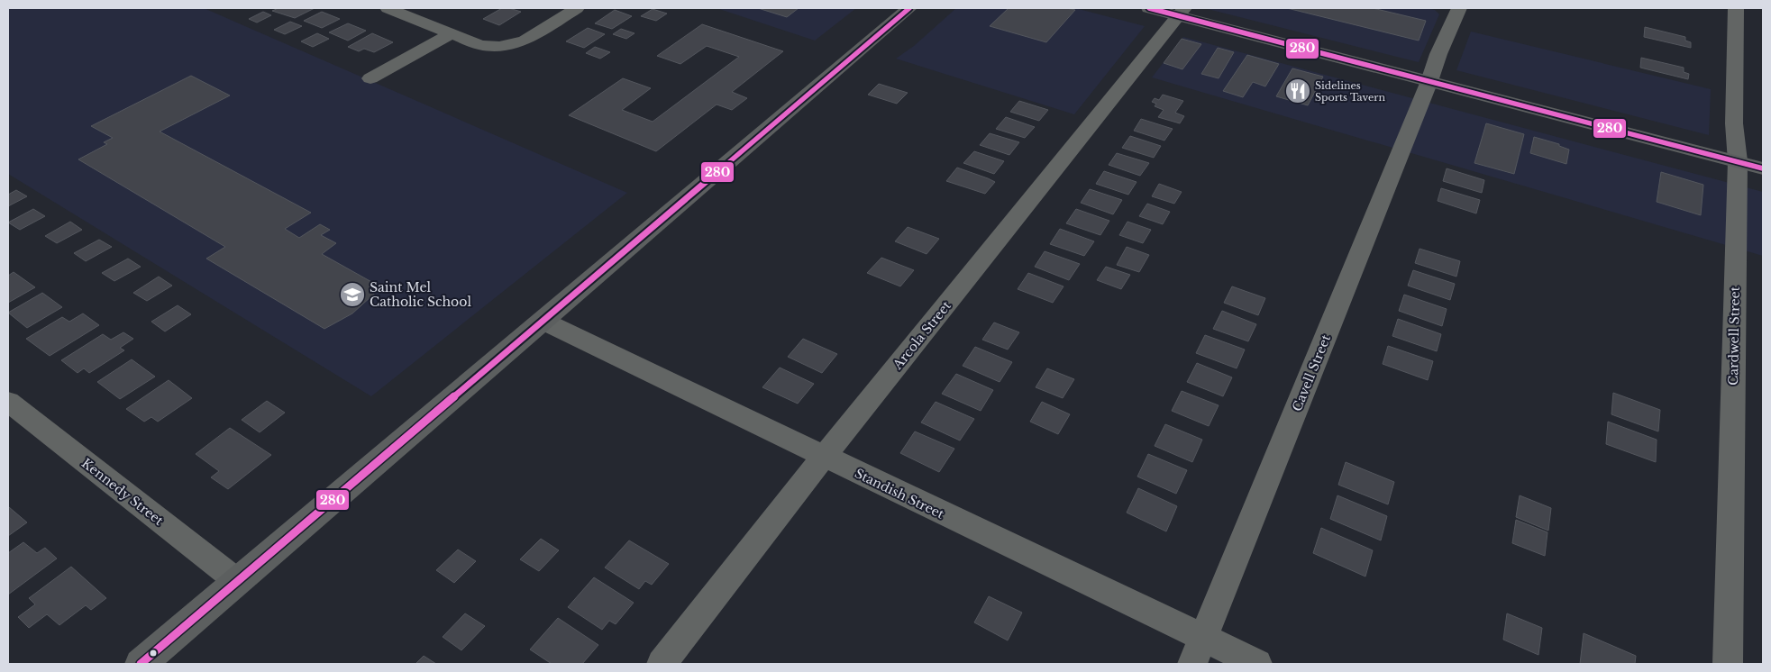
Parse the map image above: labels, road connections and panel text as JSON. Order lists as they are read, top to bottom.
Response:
{
  "streets": {
    "street": [
      "Arcola Street",
      "Cardwell Street",
      "Cavell Street",
      "Kennedy Street",
      "Standish Street"
    ]
  },
  "crossings": [
    ["Arcola Street", "Standish Street"],
    ["Cavell Street", "Standish Street"]
  ],
  "places": {
    "restaurant": ["Sidelines Sports Tavern"],
    "school or university": ["Saint Mel Catholic School"]
  },
  "lines": ["transit line 280"]
}
